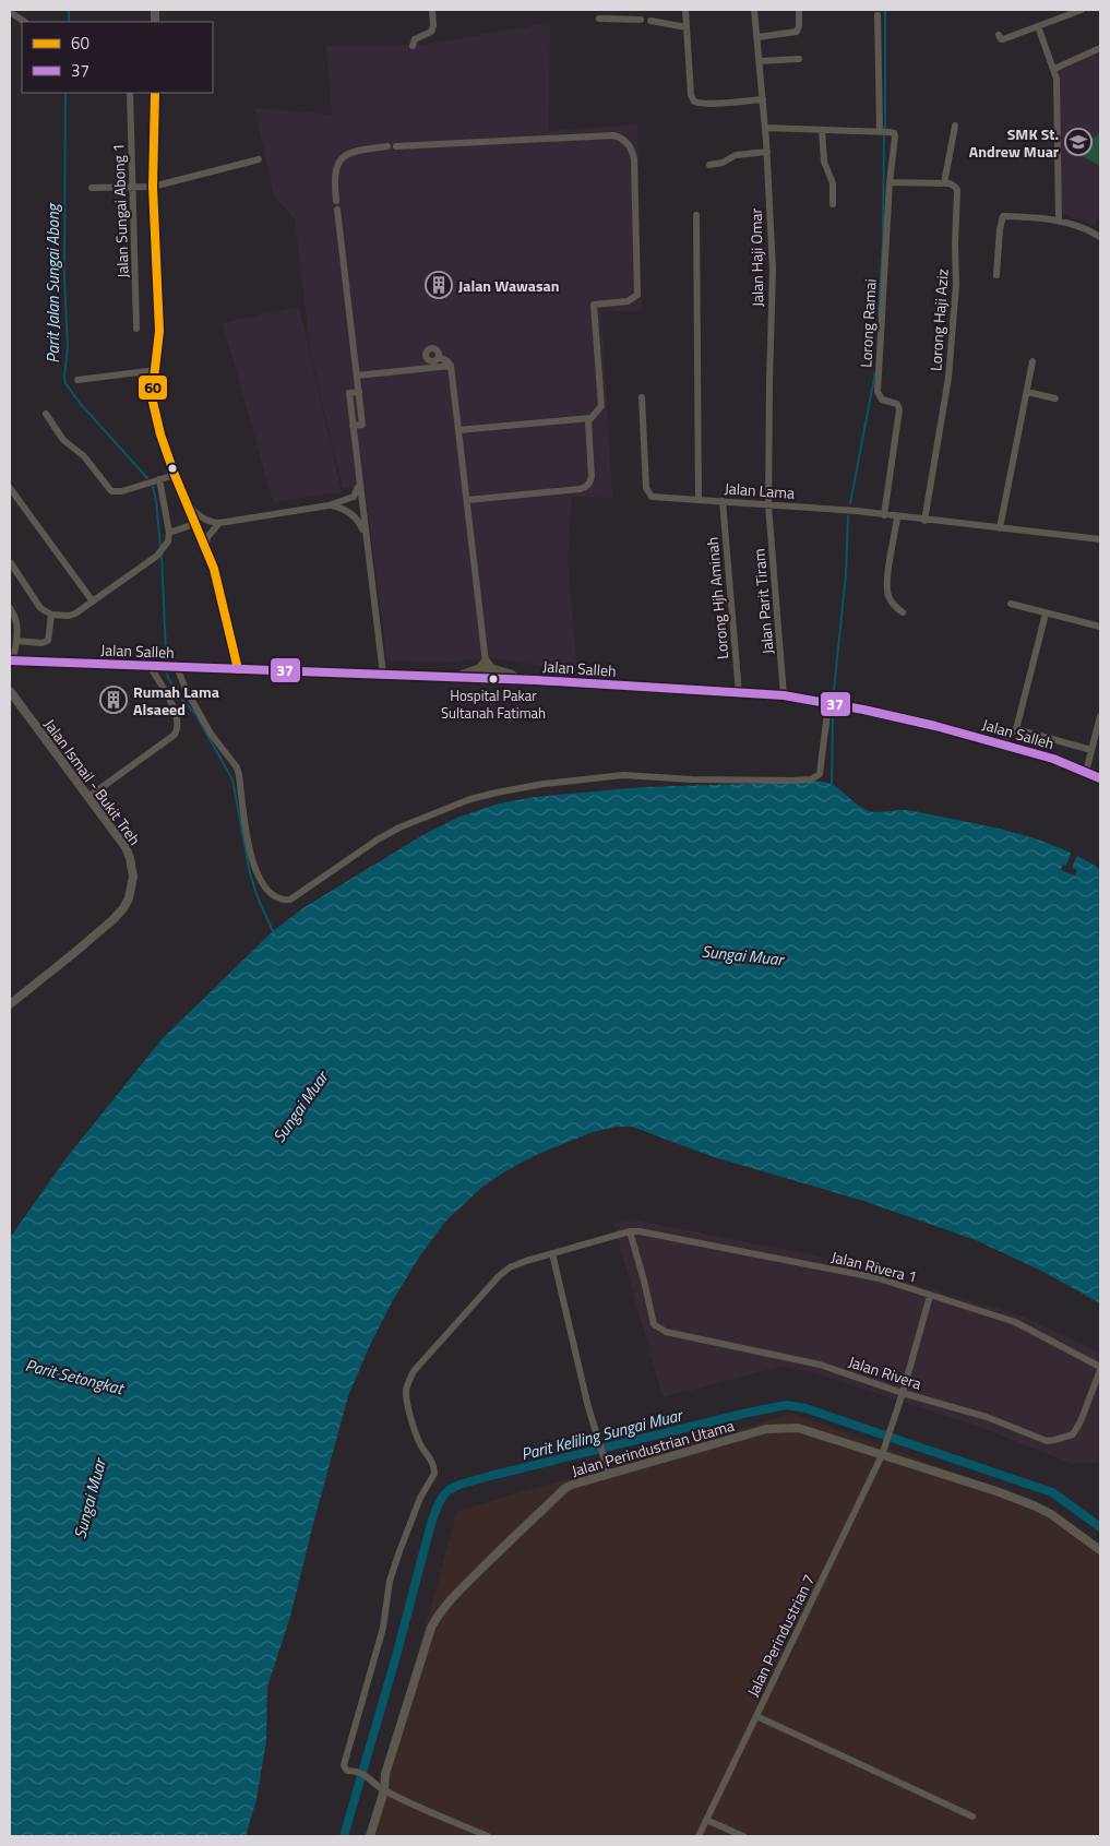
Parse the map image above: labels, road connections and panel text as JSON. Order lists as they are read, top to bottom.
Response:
{
  "streets": {
    "main road": ["Jalan Salleh"],
    "street": [
      "Jalan Sungai Abong 1",
      "Jalan Haji Omar",
      "Lorong Haji Aziz",
      "Lorong Ramai",
      "Jalan Lama",
      "Lorong Hjh Aminah",
      "Jalan Parit Tiram",
      "Jalan Ismail - Bukit Treh",
      "Jalan Rivera 1",
      "Jalan Rivera",
      "Jalan Perindustrian Utama",
      "Jalan Perindustrian 7"
    ]
  },
  "crossings": [
    ["Jalan Haji Omar", "Jalan Lama"],
    ["Jalan Haji Omar", "Jalan Parit Tiram"],
    ["Lorong Haji Aziz", "Jalan Lama"],
    ["Lorong Ramai", "Jalan Lama"],
    ["Jalan Lama", "Lorong Hjh Aminah"],
    ["Jalan Lama", "Jalan Parit Tiram"],
    ["Lorong Hjh Aminah", "Jalan Salleh"],
    ["Jalan Parit Tiram", "Jalan Salleh"],
    ["Jalan Rivera 1", "Jalan Rivera"],
    ["Jalan Rivera 1", "Jalan Perindustrian 7"],
    ["Jalan Rivera", "Jalan Perindustrian 7"],
    ["Jalan Perindustrian Utama", "Jalan Perindustrian 7"]
  ],
  "water": [
    "Parit Jalan Sungai Abong",
    "Sungai Muar",
    "Parit Setongkat",
    "Parit Keliling Sungai Muar"
  ],
  "places": {
    "school or university": ["SMK St. Andrew Muar"],
    "building": ["Jalan Wawasan", "Rumah Lama Alsaeed"],
    "other": ["Hospital Pakar Sultanah Fatimah"]
  },
  "lines": ["transit line 60", "transit line 37"],
  "legend": ["60", "37"]
}
